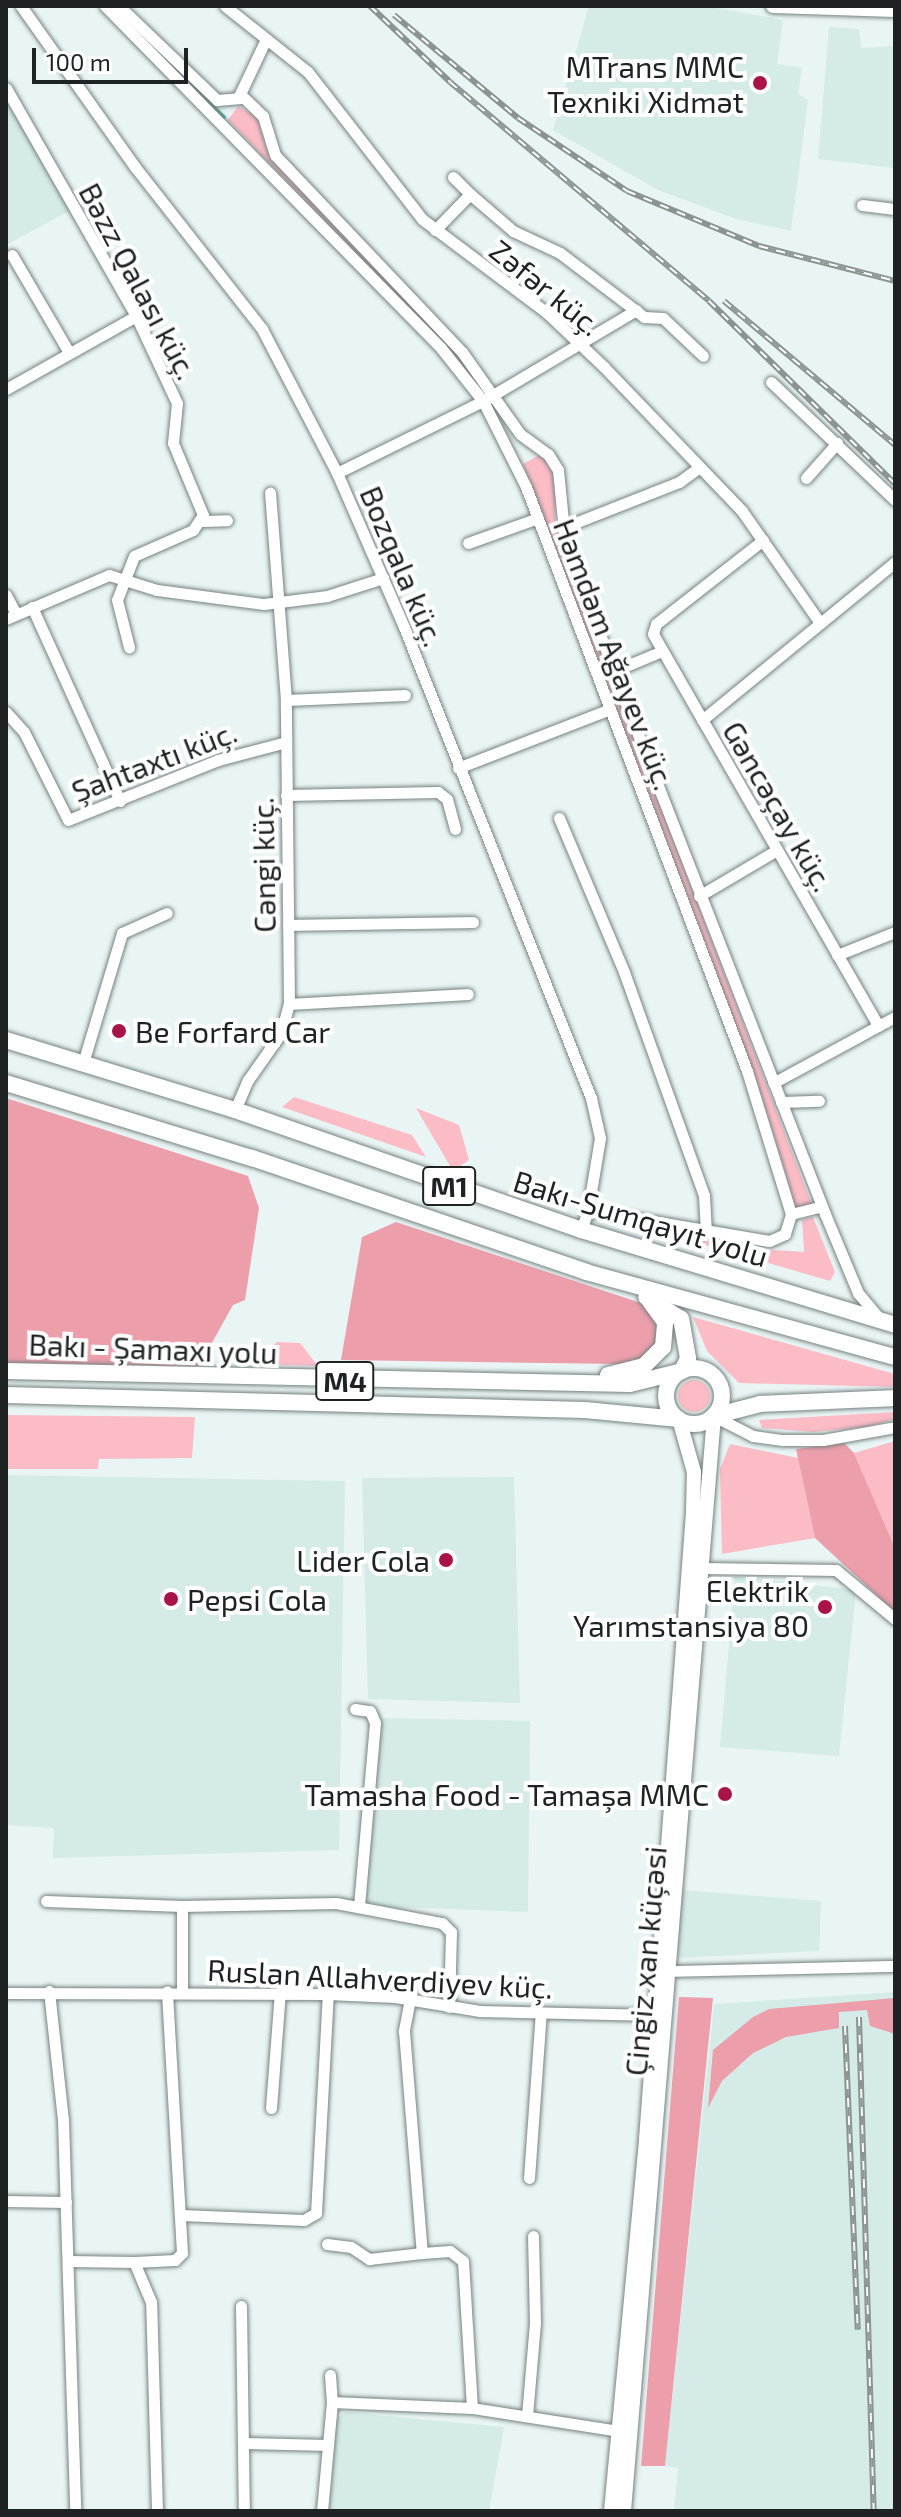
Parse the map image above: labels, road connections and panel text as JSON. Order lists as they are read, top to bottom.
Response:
{
  "streets": {
    "highway": [
      "M1",
      "Bakı-Sumqayıt yolu",
      "Bakı - Şamaxı yolu",
      "M4"
    ],
    "main road": ["Çingiz xan küçəsi"],
    "street": [
      "Bəzz Qalası küç.",
      "Zəfər küç.",
      "Bozqala küç.",
      "Həmdəm Ağayev küç.",
      "Şahtaxtı küç.",
      "Gəncəçay küç.",
      "Cəngi küç.",
      "Ruslan Allahverdiyev küç."
    ]
  },
  "crossings": [
    ["Şahtaxtı küç.", "Cəngi küç."],
    ["Cəngi küç.", "Bakı-Sumqayıt yolu"],
    ["Bakı - Şamaxı yolu", "Çingiz xan küçəsi"],
    ["Çingiz xan küçəsi", "Ruslan Allahverdiyev küç."]
  ],
  "places": [
    "MTrans MMC Texniki Xidmət",
    "Be Forfard Car",
    "Lider Cola",
    "Pepsi Cola",
    "Elektrik Yarımstansiya 80",
    "Tamasha Food - Tamaşa MMC"
  ],
  "scale_bar": "100 m"
}
